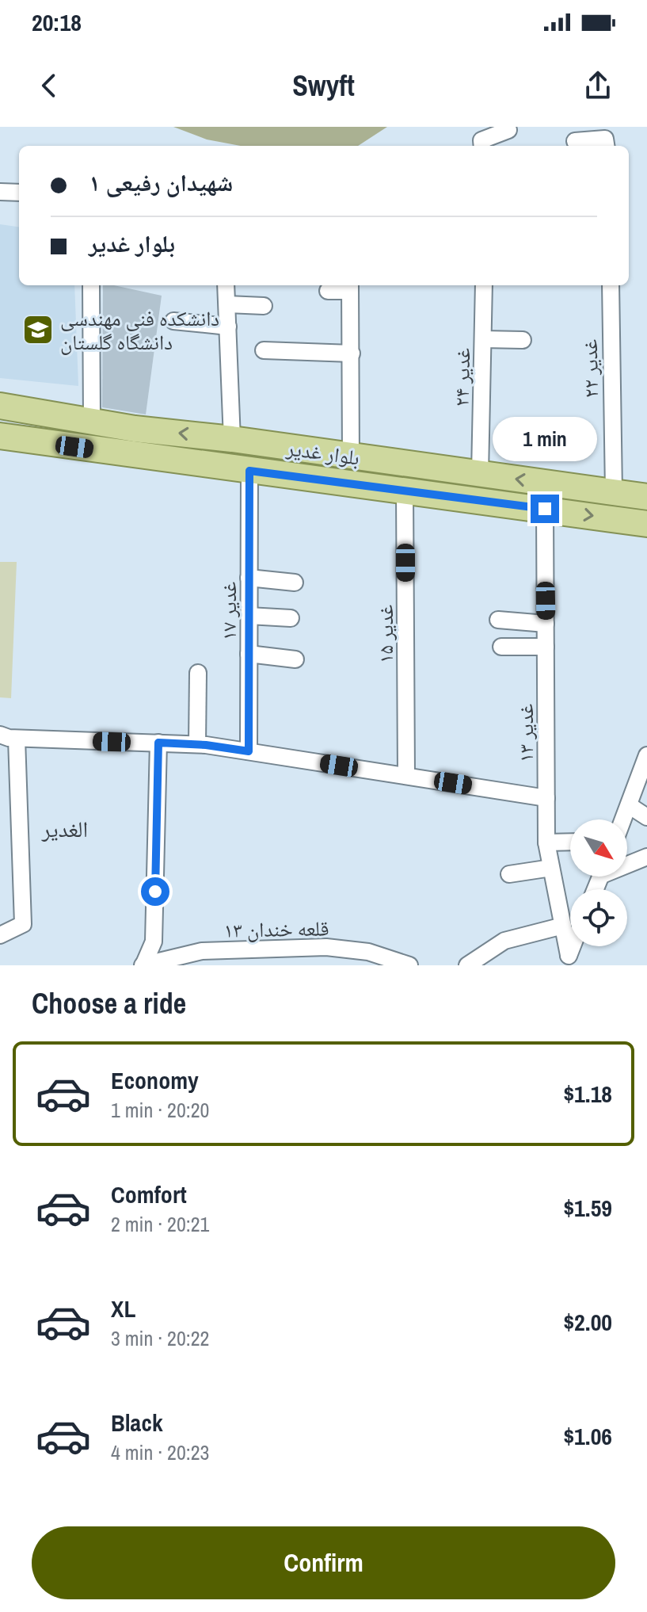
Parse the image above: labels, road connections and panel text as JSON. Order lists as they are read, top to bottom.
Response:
{
  "streets": {
    "main road": ["بلوار غدیر"],
    "street": [
      "۲۲ غدیر",
      "۲۴ غدیر",
      "۱۷ غدیر",
      "۱۵ غدیر",
      "۱۳ غدیر",
      "۱۳ قلعه خندان"
    ]
  },
  "crossings": [
    ["۲۲ غدیر", "بلوار غدیر"],
    ["۲۴ غدیر", "بلوار غدیر"],
    ["بلوار غدیر", "۱۷ غدیر"],
    ["بلوار غدیر", "۱۵ غدیر"],
    ["بلوار غدیر", "۱۳ غدیر"]
  ],
  "districts": ["الغدیر"],
  "places": {
    "school or university": ["دانشکده فنی مهندسی دانشگاه گلستان"]
  },
  "north": "bottom right",
  "page": {
    "status": "20:18",
    "header": "Swyft",
    "banner": ["۱ شهیدان رفیعی", "بلوار غدیر"],
    "bubble": "1 min",
    "heading": "Choose a ride",
    "list": [
      {
        "name": "Economy",
        "note": "1 min · 20:20",
        "value": "$1.18"
      },
      {
        "name": "Comfort",
        "note": "2 min · 20:21",
        "value": "$1.59"
      },
      {
        "name": "XL",
        "note": "3 min · 20:22",
        "value": "$2.00"
      },
      {
        "name": "Black",
        "note": "4 min · 20:23",
        "value": "$1.06"
      }
    ],
    "buttons": "Confirm"
  }
}
